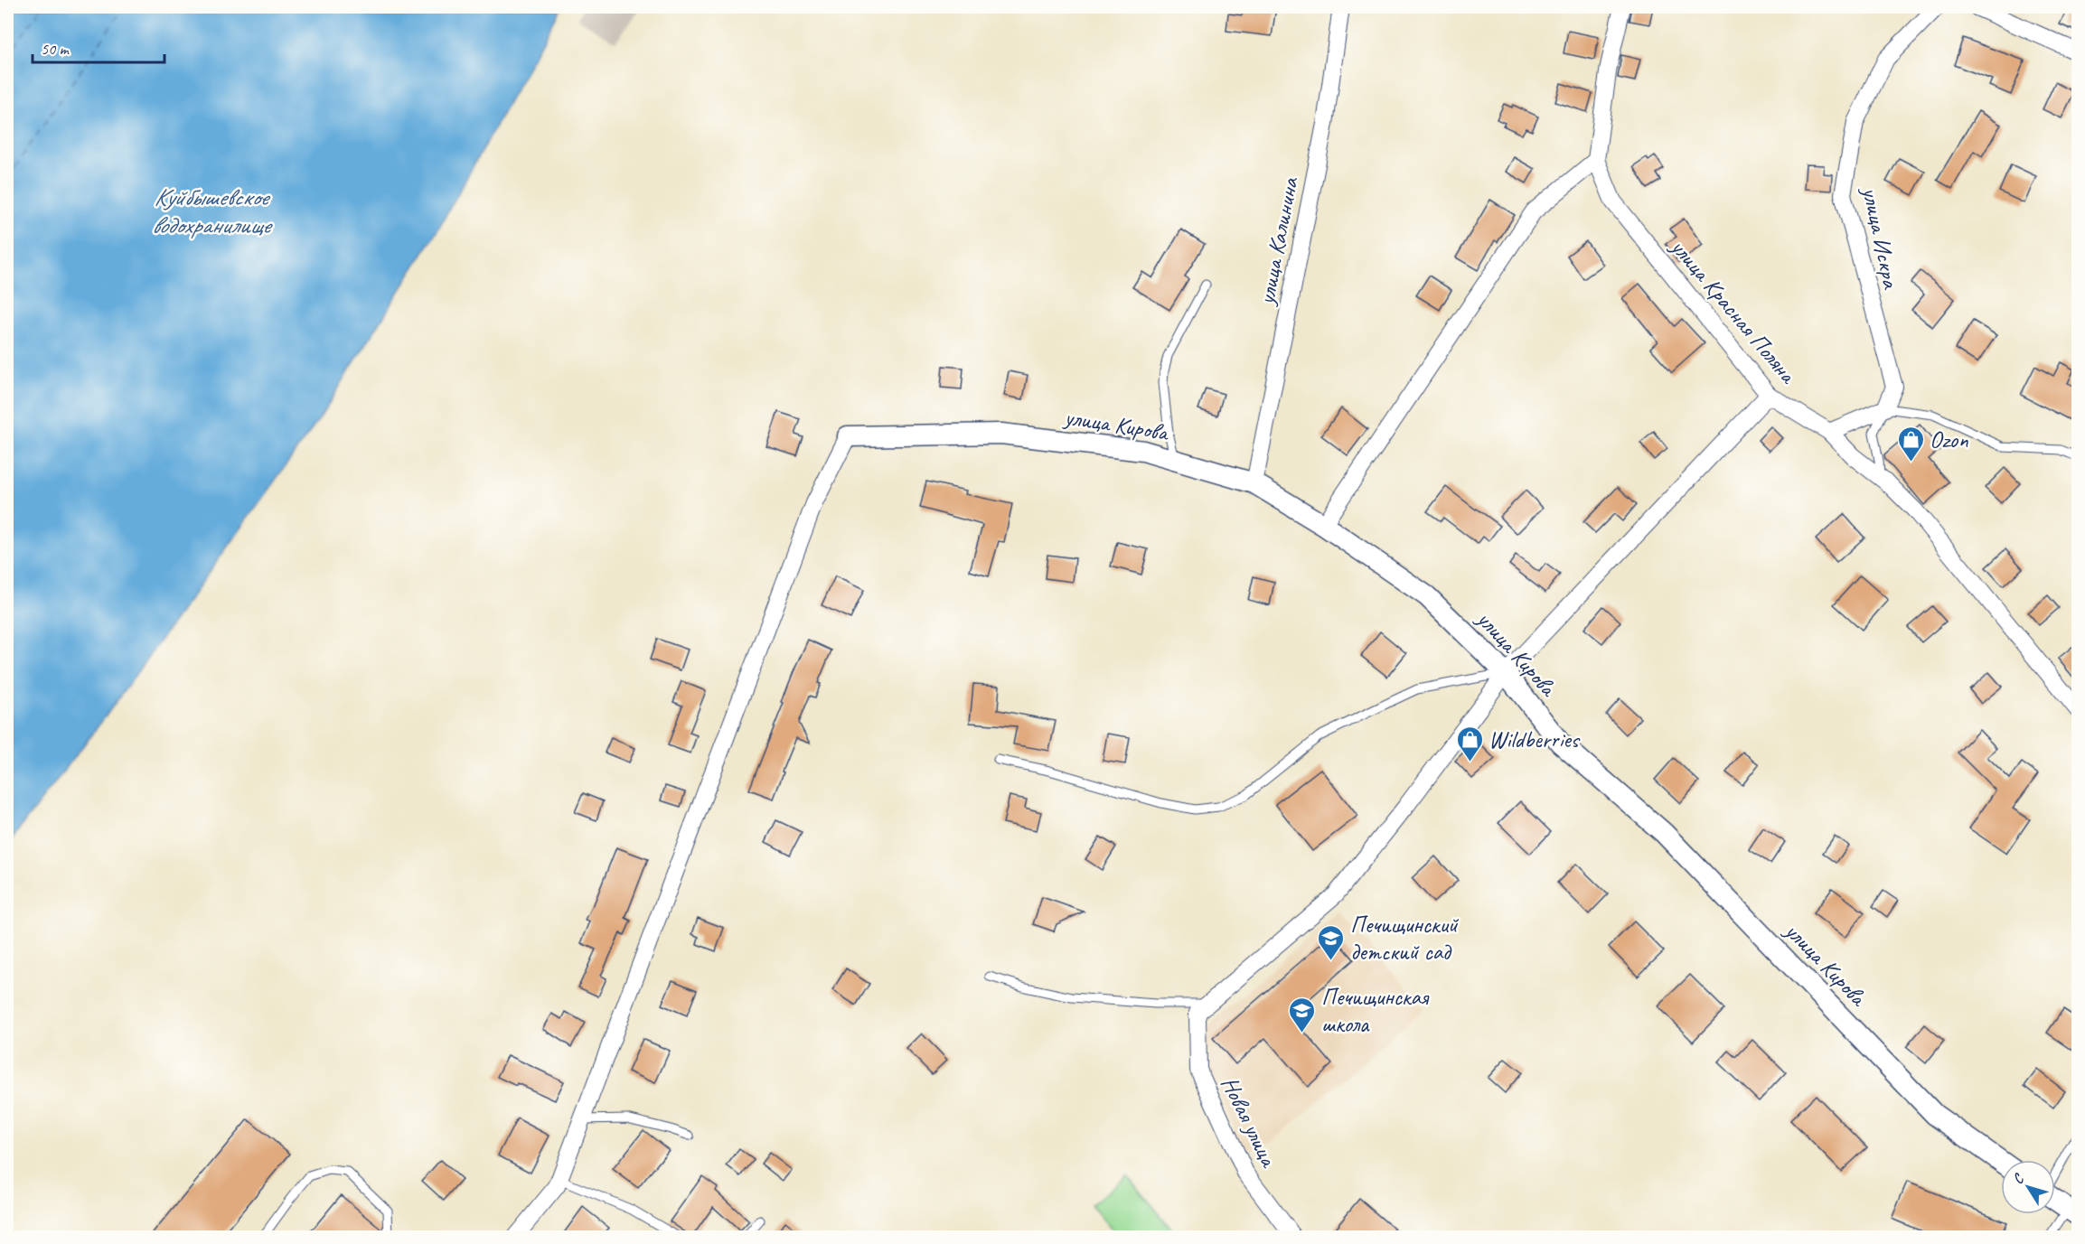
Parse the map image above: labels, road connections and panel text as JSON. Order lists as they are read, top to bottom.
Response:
{
  "streets": {
    "street": [
      "улица Искра",
      "улица Калинина",
      "улица Красная Поляна",
      "улица Кирова",
      "Новая улица"
    ]
  },
  "crossings": [
    ["улица Калинина", "улица Кирова"]
  ],
  "water": ["Куйбышевское водохранилище"],
  "places": {
    "shop": ["Ozon", "Wildberries"],
    "school or university": ["Печищинский детский сад", "Печищинская школа"]
  },
  "scale_bar": "50 m",
  "north": "top left"
}
